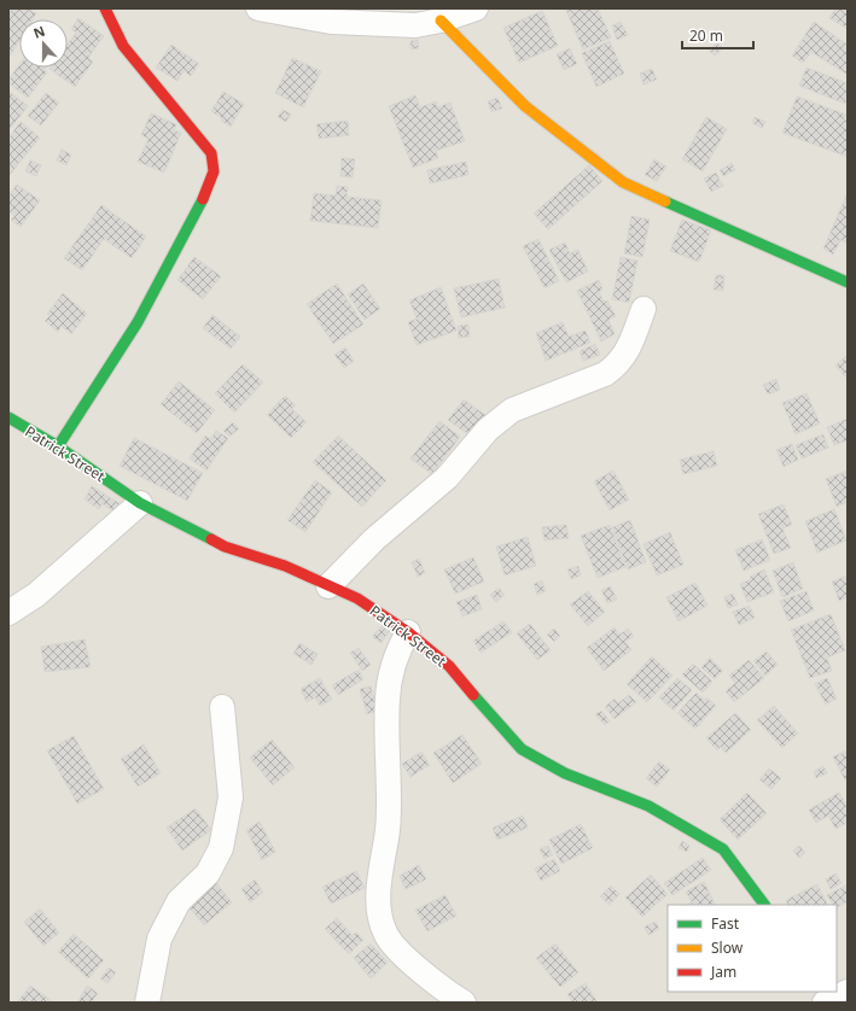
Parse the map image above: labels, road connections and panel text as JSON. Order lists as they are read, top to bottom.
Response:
{
  "streets": {
    "street": ["Patrick Street"]
  },
  "legend": ["Fast", "Slow", "Jam"],
  "scale_bar": "20 m",
  "north": "top"
}
